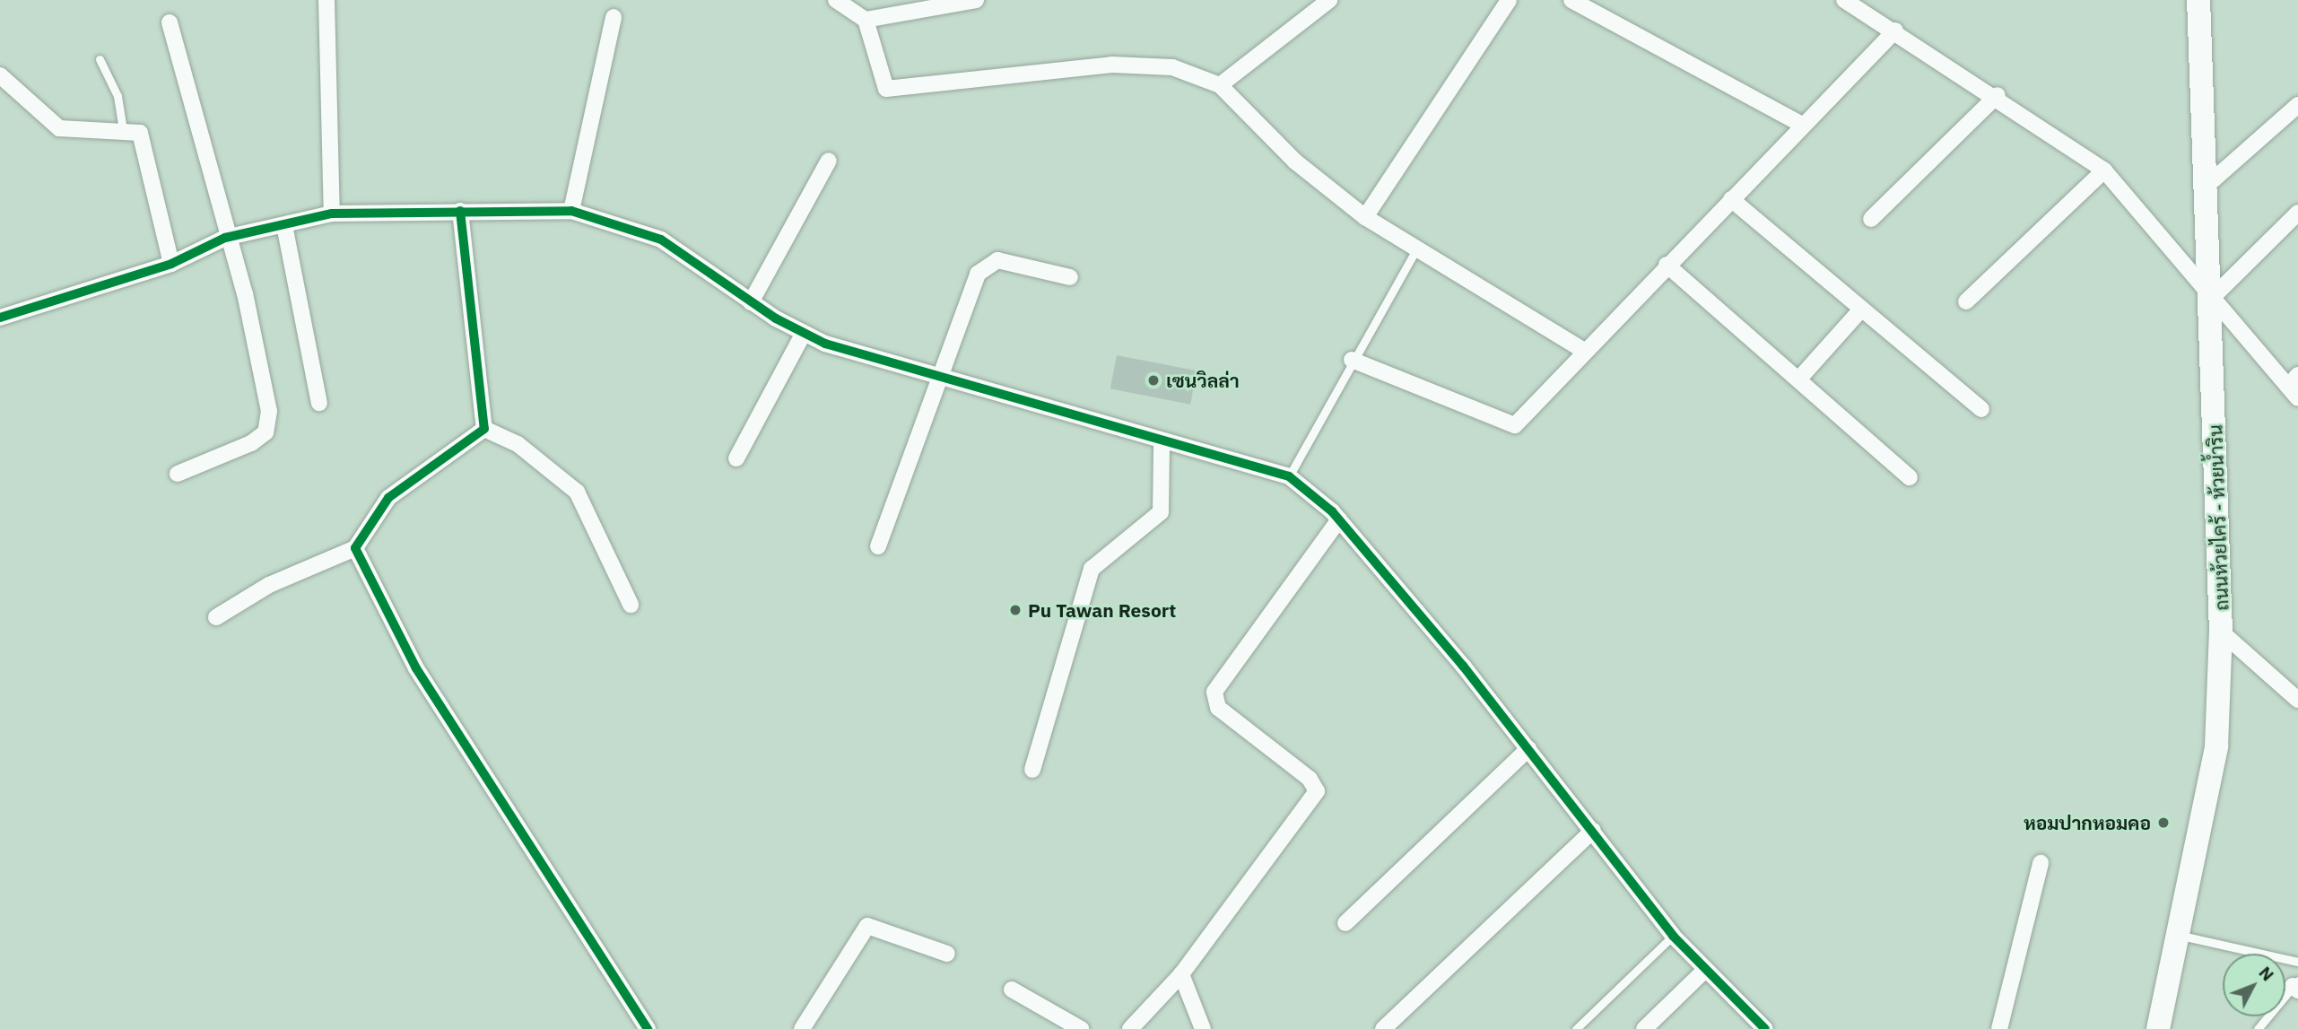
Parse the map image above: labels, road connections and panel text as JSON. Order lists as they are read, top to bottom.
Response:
{
  "streets": {
    "main road": ["ถนนห้วยไคร้ - ห้วยน้ำริน"]
  },
  "places": ["เซนวิลล่า", "Pu Tawan Resort", "หอมปากหอมคอ"],
  "north": "top right"
}
